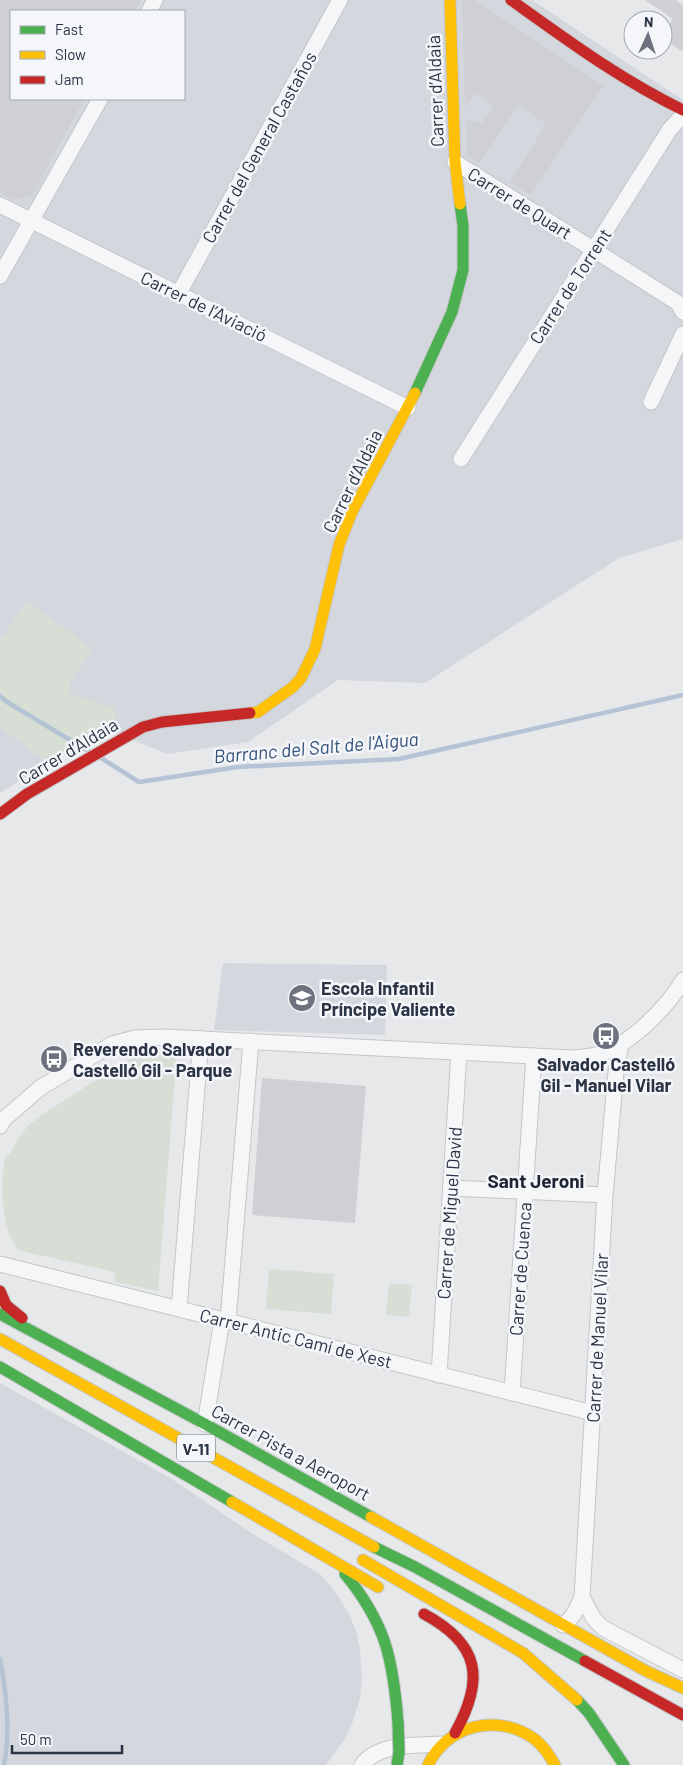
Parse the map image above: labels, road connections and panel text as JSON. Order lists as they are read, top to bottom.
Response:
{
  "streets": {
    "main road": ["Carrer d’Aldaia", "V-11", "Carrer Pista a Aeroport"],
    "street": [
      "Carrer del General Castaños",
      "Carrer de Quart",
      "Carrer de Torrent",
      "Carrer de l’Aviació",
      "Carrer de Miguel David",
      "Carrer de Cuenca",
      "Carrer Antic Camí de Xest",
      "Carrer de Manuel Vilar"
    ]
  },
  "crossings": [
    ["Carrer d’Aldaia", "Carrer de Quart"],
    ["Carrer d’Aldaia", "Carrer de l’Aviació"],
    ["Carrer del General Castaños", "Carrer de l’Aviació"],
    ["Carrer de Quart", "Carrer de Torrent"],
    ["Carrer de Miguel David", "Carrer Antic Camí de Xest"],
    ["Carrer de Cuenca", "Carrer Antic Camí de Xest"],
    ["Carrer Antic Camí de Xest", "Carrer de Manuel Vilar"],
    ["Carrer de Manuel Vilar", "Carrer Pista a Aeroport"]
  ],
  "districts": ["Sant Jeroni"],
  "water": ["Barranc del Salt de l'Aigua"],
  "places": {
    "school or university": ["Escola Infantil Príncipe Valiente"],
    "bus stop": ["Salvador Castelló Gil - Manuel Vilar", "Reverendo Salvador Castelló Gil - Parque"]
  },
  "legend": ["Fast", "Slow", "Jam"],
  "scale_bar": "50 m",
  "north": "top"
}
